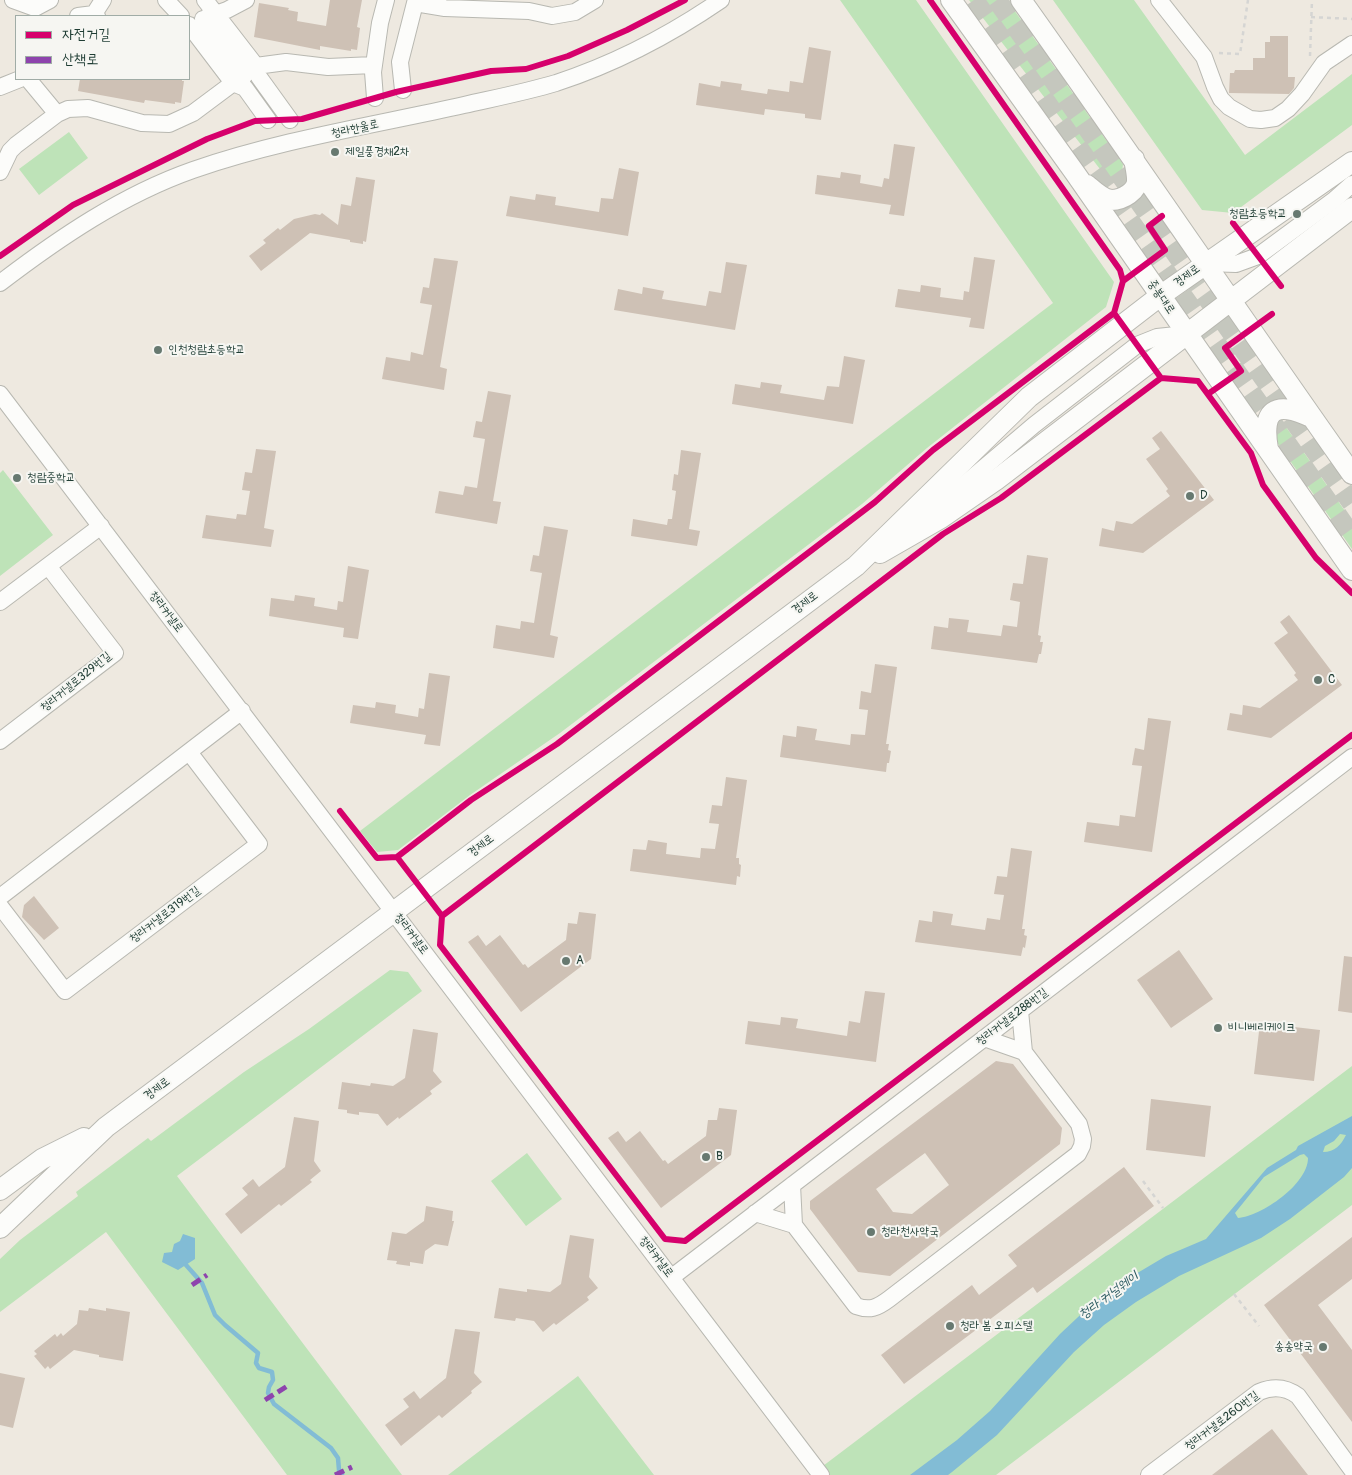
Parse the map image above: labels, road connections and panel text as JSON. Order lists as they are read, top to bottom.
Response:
{
  "streets": {
    "main road": ["경제로", "중봉대로"],
    "street": [
      "청라한울로",
      "청라커낼로",
      "청라커낼로329번길",
      "청라커낼로319번길",
      "청라커낼로288번길",
      "청라커낼로260번길"
    ]
  },
  "crossings": [
    ["경제로", "중봉대로"],
    ["경제로", "청라커낼로"],
    ["청라커낼로", "청라커낼로288번길"]
  ],
  "water": ["청라 커널웨이"],
  "places": [
    "제일풍경채2차",
    "청람초등학교",
    "인천청람초등학교",
    "청람중학교",
    "D",
    "C",
    "A",
    "비니베리케이크",
    "B",
    "청라천사약국",
    "청라 봄 오피스텔",
    "송송약국"
  ],
  "legend": ["자전거길", "산책로"]
}
